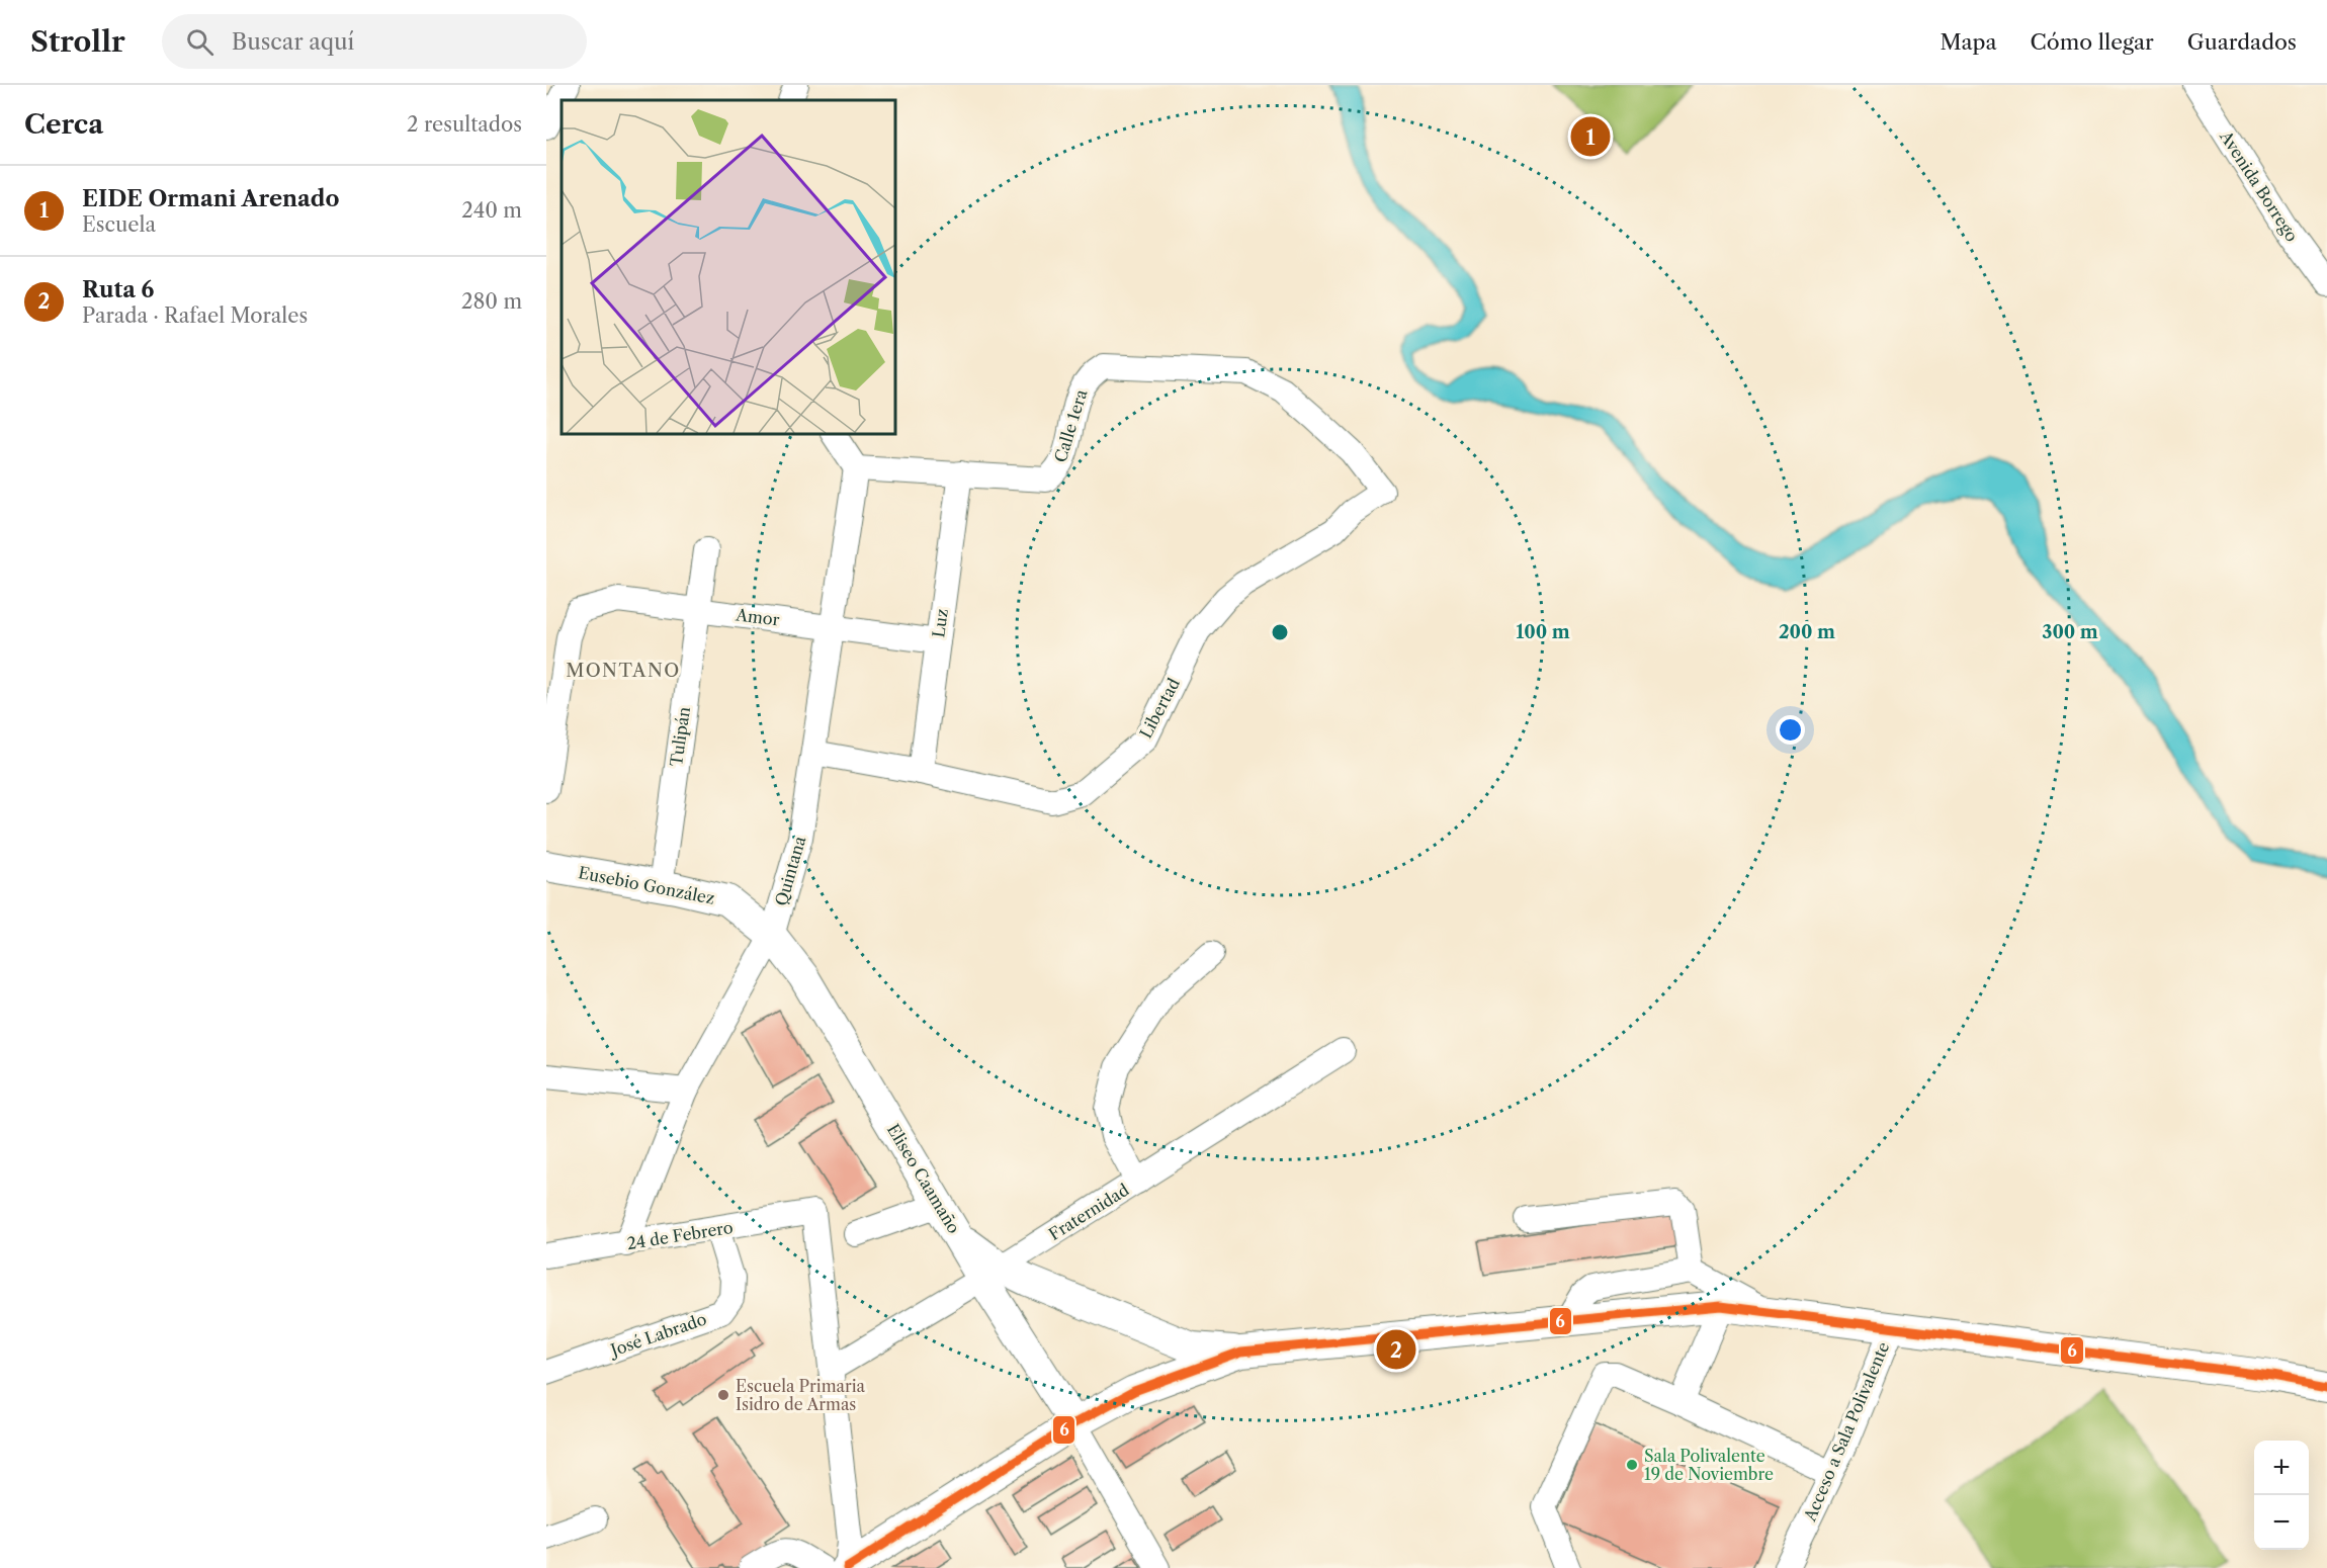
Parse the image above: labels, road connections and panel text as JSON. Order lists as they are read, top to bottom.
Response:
{
  "streets": {
    "main road": ["Eusebio González", "Eliseo Caamaño"],
    "street": [
      "Avenida Borrego",
      "Calle 1era",
      "Amor",
      "Luz",
      "Libertad",
      "Tulipán",
      "Quintana",
      "Fraternidad",
      "24 de Febrero",
      "José Labrado",
      "Acceso a Sala Polivalente"
    ]
  },
  "crossings": [
    ["Calle 1era", "Luz"],
    ["Calle 1era", "Libertad"],
    ["Calle 1era", "Quintana"],
    ["Amor", "Luz"],
    ["Amor", "Tulipán"],
    ["Amor", "Quintana"],
    ["Luz", "Libertad"],
    ["Libertad", "Quintana"],
    ["Tulipán", "Eusebio González"],
    ["Quintana", "Eusebio González"],
    ["Quintana", "Eliseo Caamaño"],
    ["Quintana", "24 de Febrero"],
    ["Eusebio González", "Eliseo Caamaño"],
    ["Eliseo Caamaño", "Fraternidad"],
    ["Fraternidad", "24 de Febrero"],
    ["24 de Febrero", "José Labrado"]
  ],
  "districts": ["MONTANO"],
  "places": ["Escuela Primaria Isidro de Armas", "Sala Polivalente 19 de Noviembre"],
  "lines": ["transit line 6"],
  "page": {
    "header": "Strollr",
    "search": "Buscar aquí",
    "nav": ["Mapa", "Cómo llegar", "Guardados"],
    "heading": ["Cerca", "2 resultados"],
    "pins": ["1", "2"],
    "list": [
      {
        "mark": "1",
        "name": "EIDE Ormani Arenado",
        "note": "Escuela",
        "value": "240 m"
      },
      {
        "mark": "2",
        "name": "Ruta 6",
        "note": "Parada · Rafael Morales",
        "value": "280 m"
      }
    ],
    "map_buttons": ["+", "−"]
  },
  "rings": ["100 m", "200 m", "300 m"]
}
